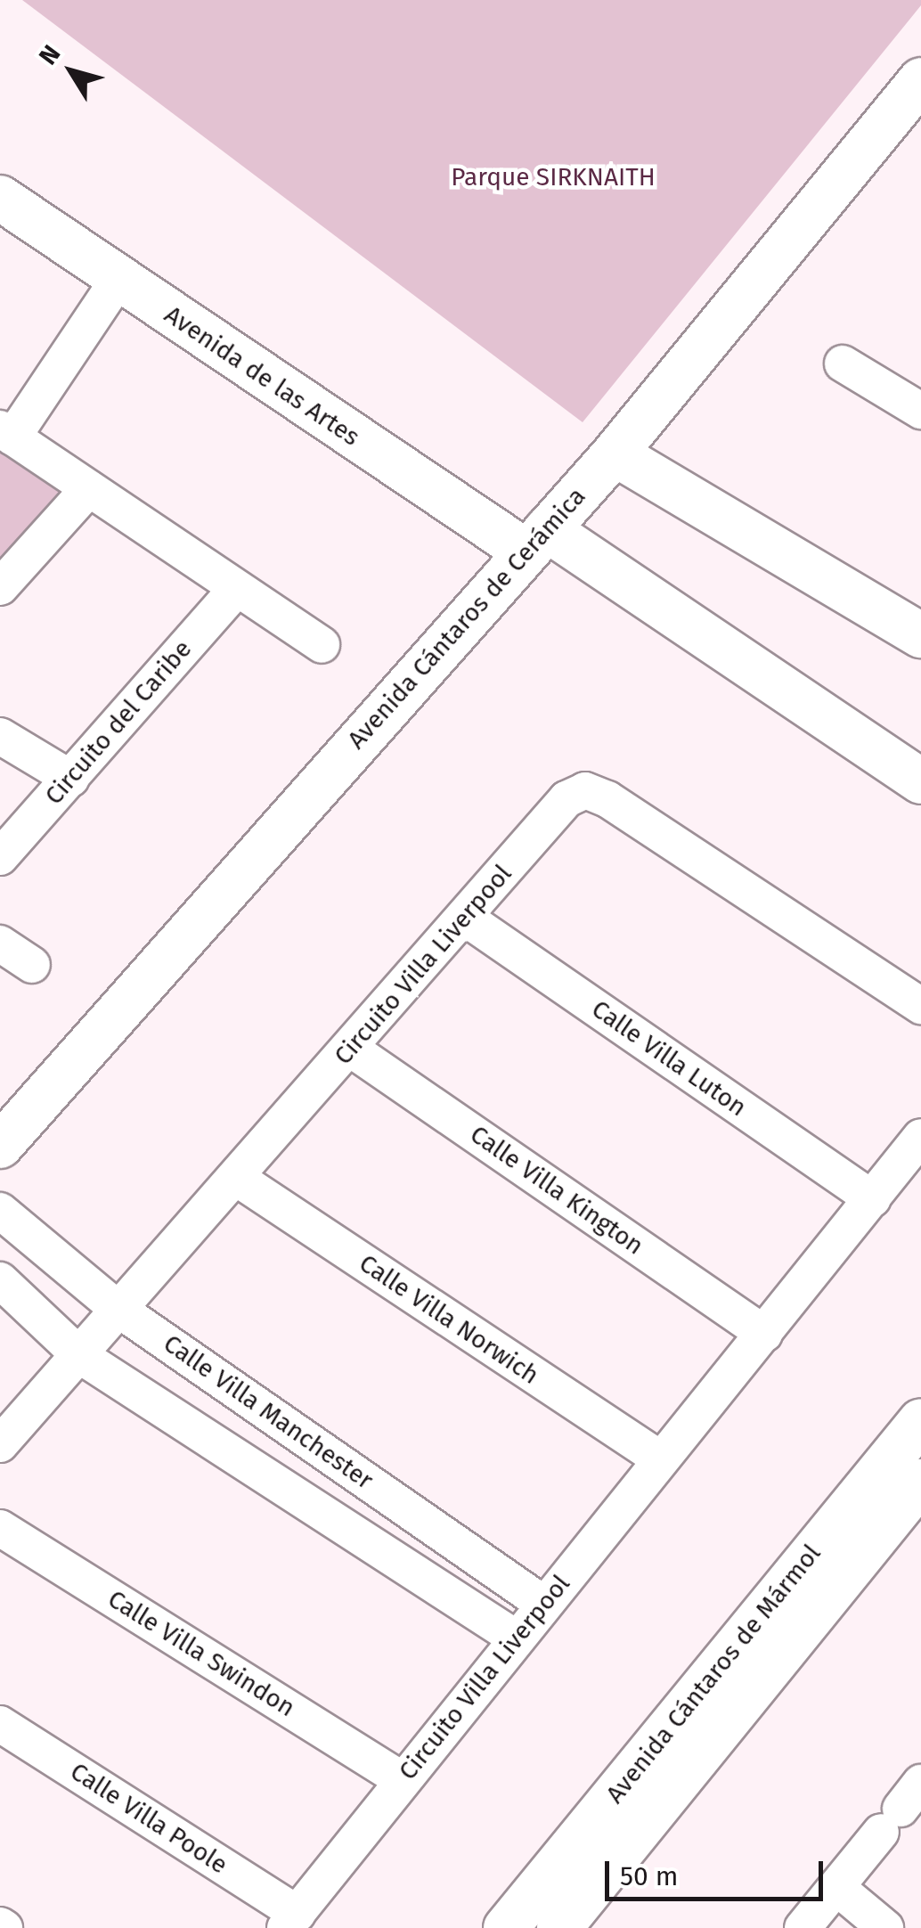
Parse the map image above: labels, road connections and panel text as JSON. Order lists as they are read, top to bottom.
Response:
{
  "streets": {
    "street": [
      "Avenida de las Artes",
      "Avenida Cántaros de Cerámica",
      "Circuito del Caribe",
      "Circuito Villa Liverpool",
      "Calle Villa Luton",
      "Calle Villa Kington",
      "Calle Villa Norwich",
      "Calle Villa Manchester",
      "Calle Villa Swindon",
      "Avenida Cántaros de Mármol",
      "Calle Villa Poole"
    ]
  },
  "crossings": [
    ["Avenida de las Artes", "Avenida Cántaros de Cerámica"],
    ["Circuito Villa Liverpool", "Calle Villa Luton"],
    ["Circuito Villa Liverpool", "Calle Villa Kington"],
    ["Circuito Villa Liverpool", "Calle Villa Norwich"],
    ["Circuito Villa Liverpool", "Calle Villa Manchester"],
    ["Circuito Villa Liverpool", "Calle Villa Swindon"],
    ["Circuito Villa Liverpool", "Calle Villa Poole"]
  ],
  "parks": ["Parque SIRKNAITH"],
  "scale_bar": "50 m",
  "north": "top left"
}
